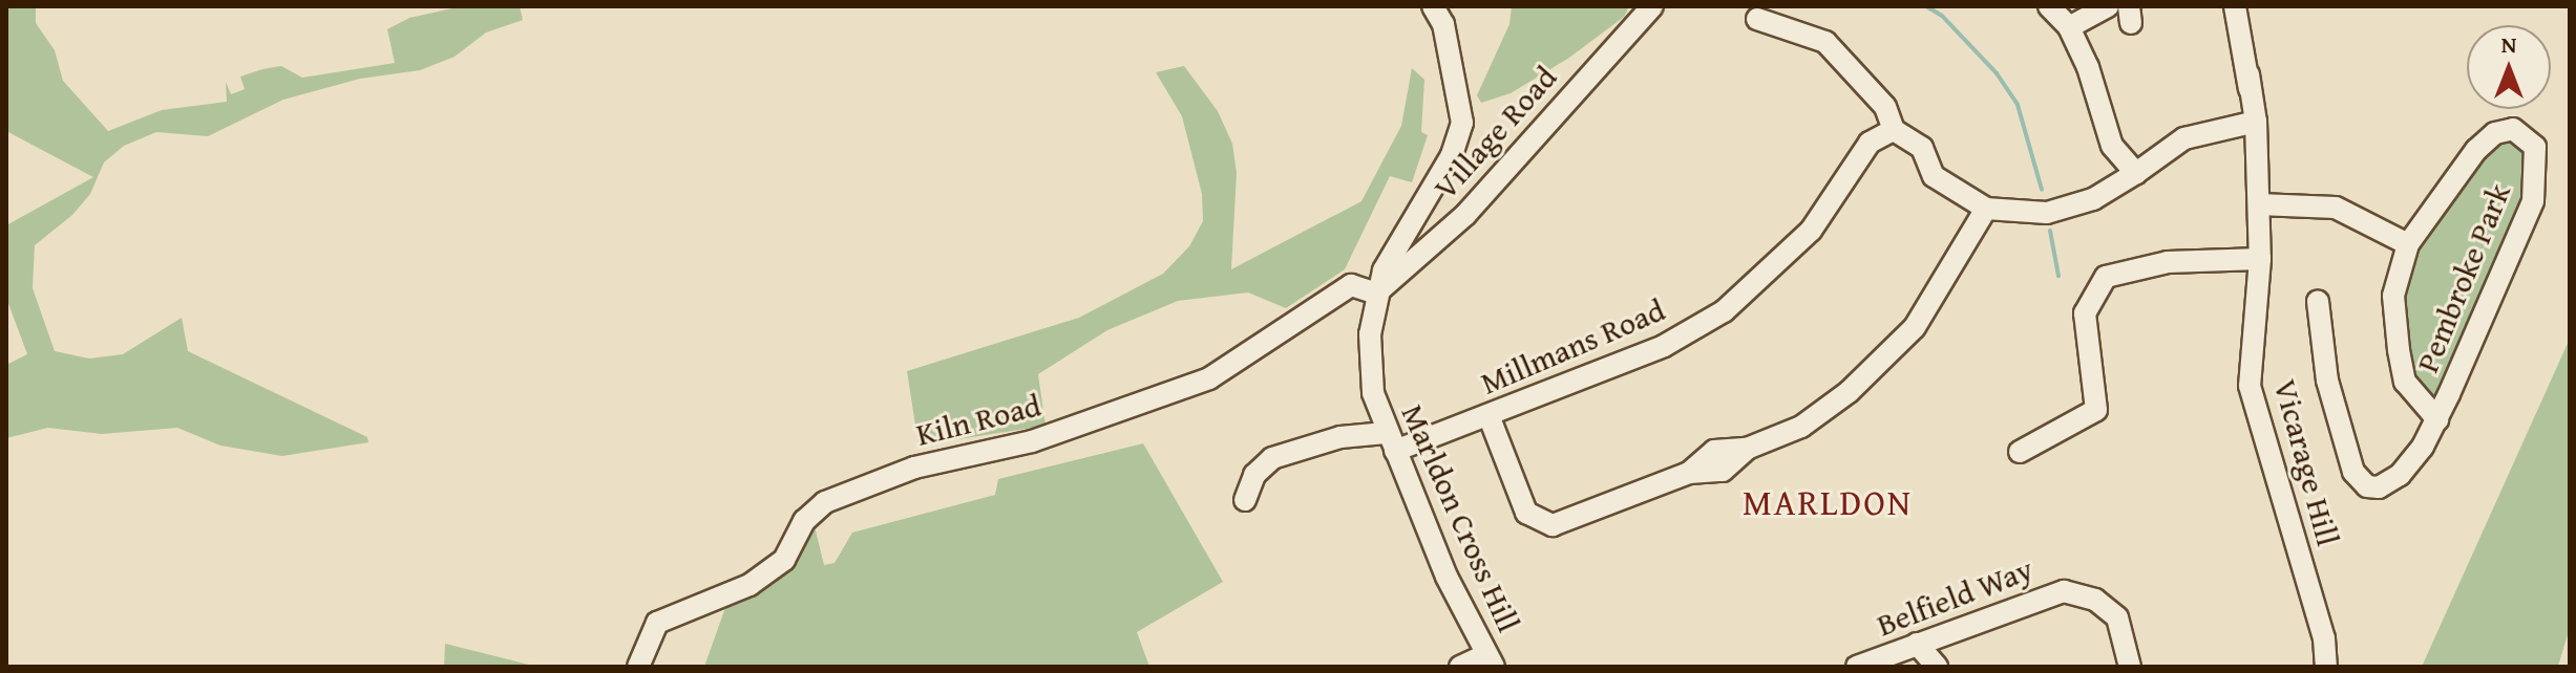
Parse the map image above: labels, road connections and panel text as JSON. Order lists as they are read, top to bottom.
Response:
{
  "streets": {
    "street": [
      "Village Road",
      "Pembroke Park",
      "Millmans Road",
      "Kiln Road",
      "Vicarage Hill",
      "Marldon Cross Hill",
      "Belfield Way"
    ]
  },
  "crossings": [
    ["Village Road", "Kiln Road"],
    ["Village Road", "Marldon Cross Hill"],
    ["Pembroke Park", "Vicarage Hill"],
    ["Millmans Road", "Marldon Cross Hill"],
    ["Kiln Road", "Marldon Cross Hill"]
  ],
  "districts": ["MARLDON"],
  "north": "top"
}
